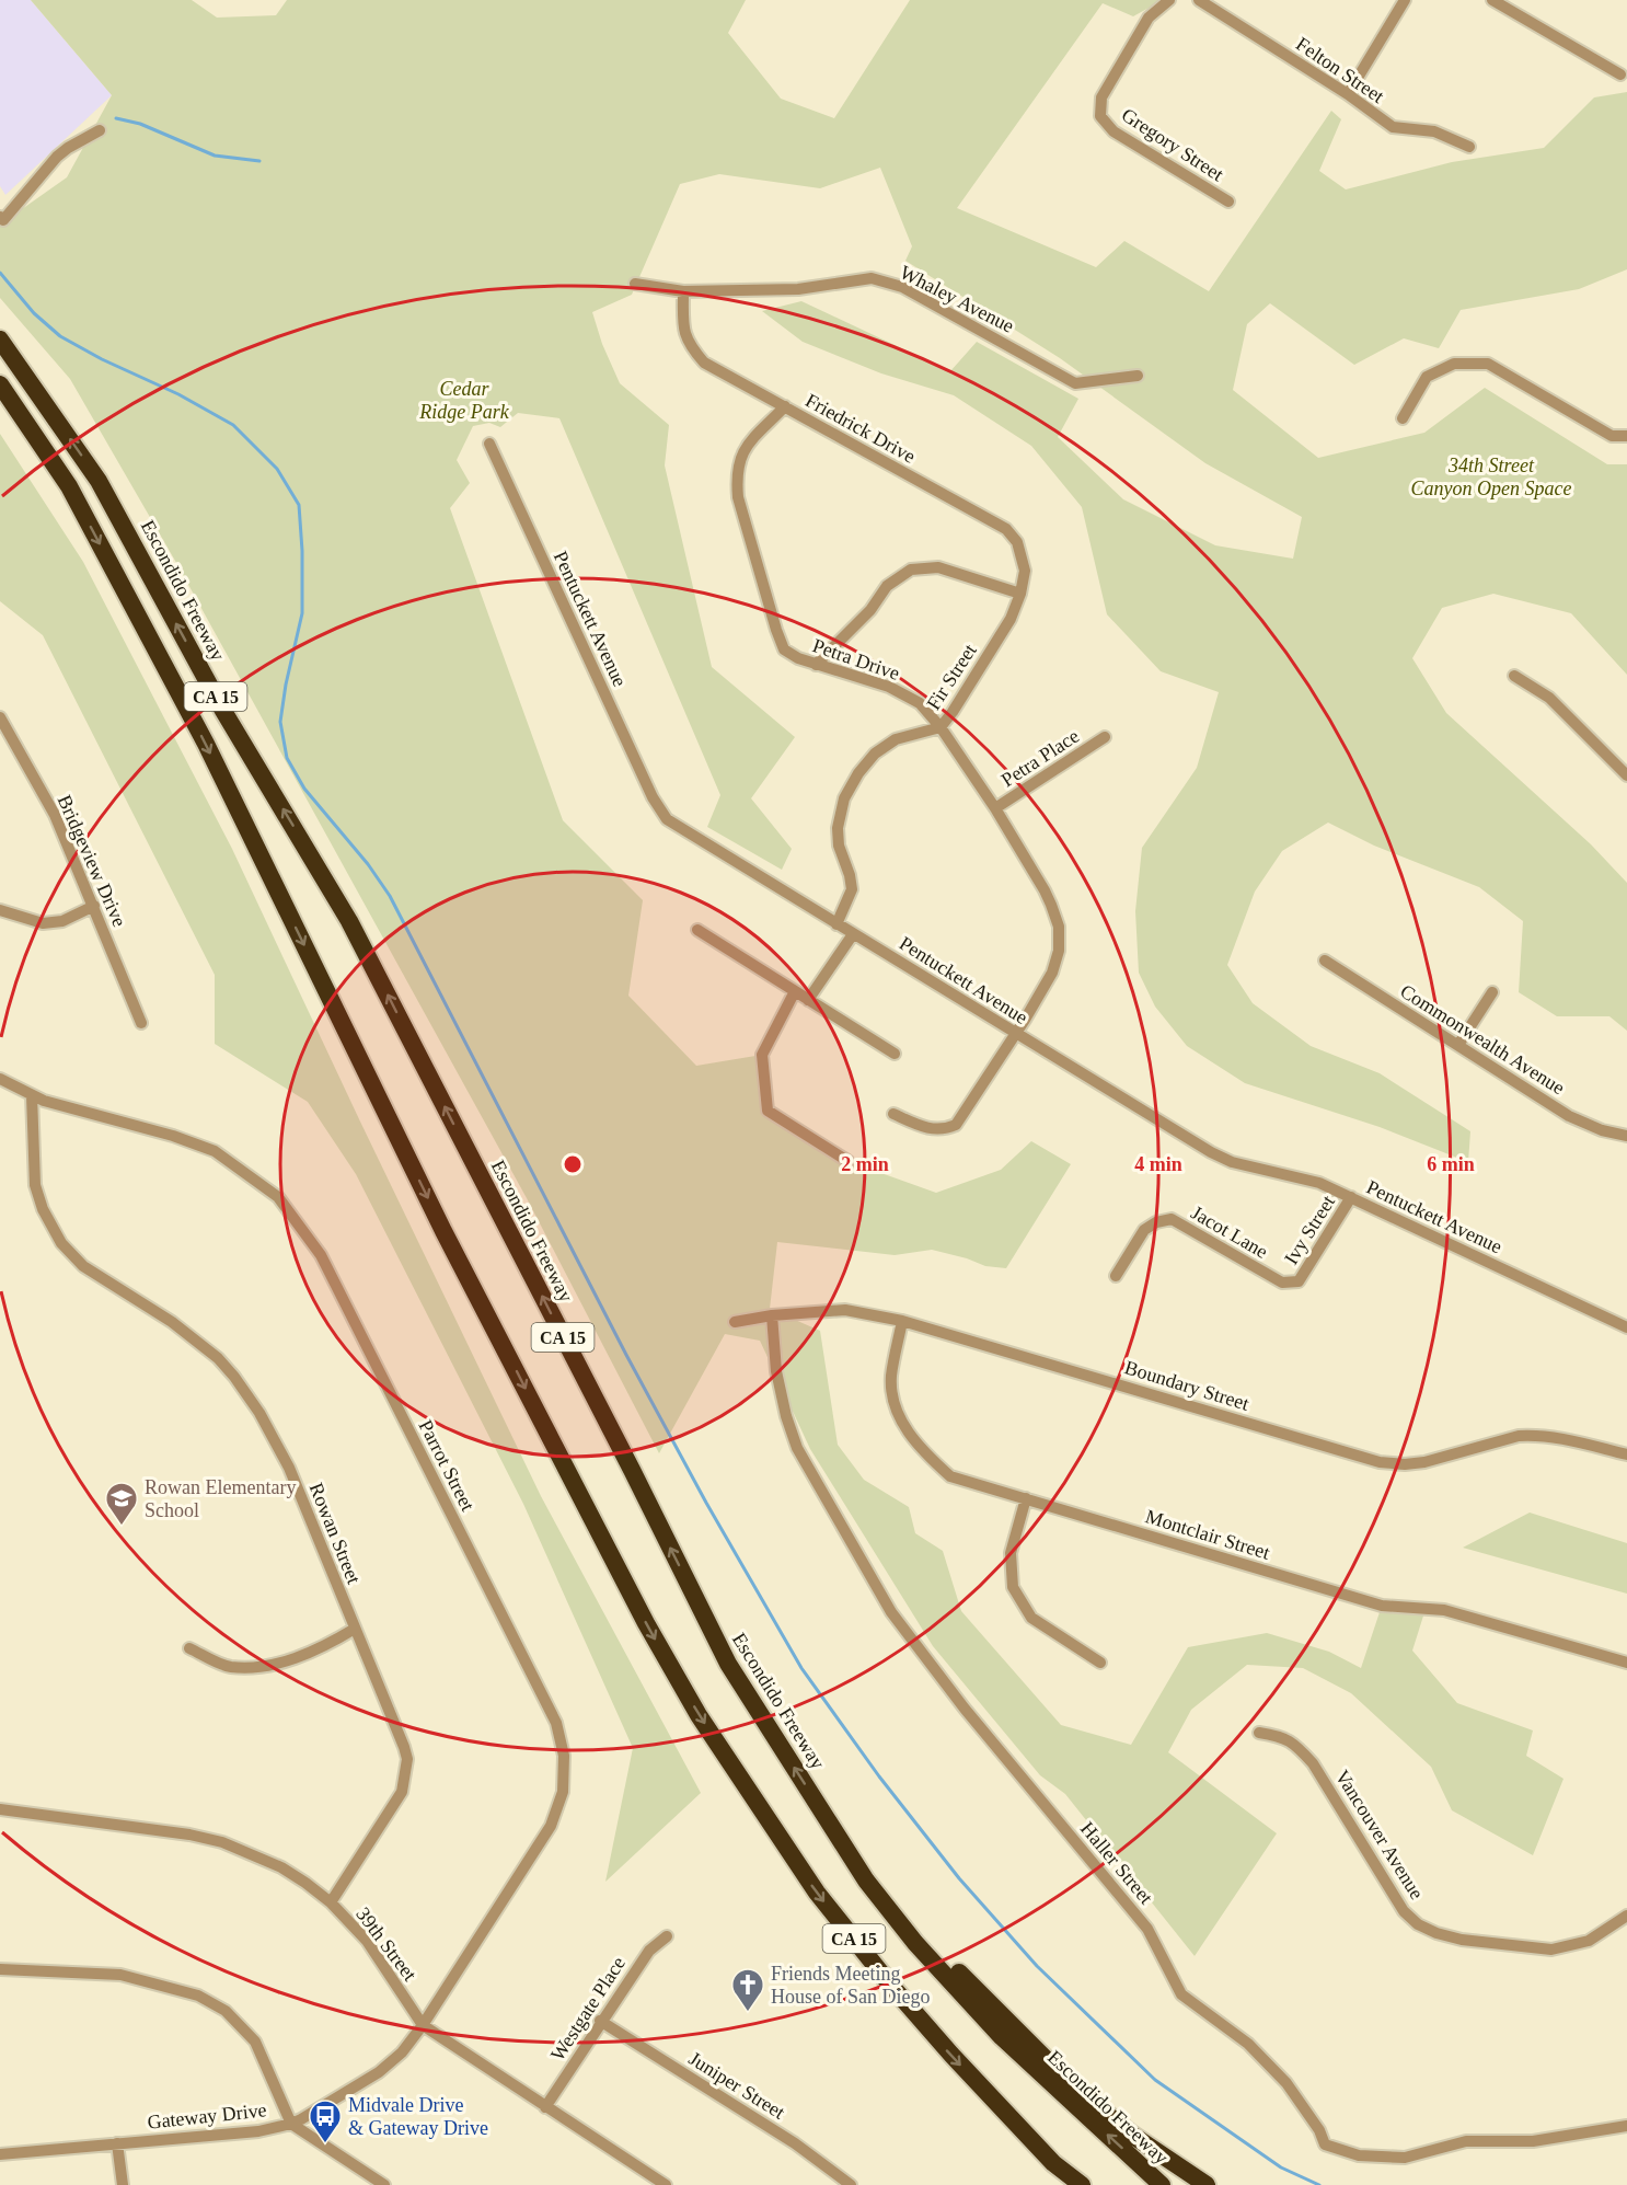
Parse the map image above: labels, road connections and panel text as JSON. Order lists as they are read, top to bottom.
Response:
{
  "streets": {
    "highway": ["Escondido Freeway", "CA 15"],
    "street": [
      "Felton Street",
      "Gregory Street",
      "Whaley Avenue",
      "Friedrick Drive",
      "Pentuckett Avenue",
      "Petra Drive",
      "Fir Street",
      "Petra Place",
      "Bridgeview Drive",
      "Commonwealth Avenue",
      "Ivy Street",
      "Jacot Lane",
      "Boundary Street",
      "Parrot Street",
      "Rowan Street",
      "Montclair Street",
      "Vancouver Avenue",
      "Haller Street",
      "39th Street",
      "Westgate Place",
      "Juniper Street",
      "Gateway Drive"
    ]
  },
  "crossings": [
    ["Whaley Avenue", "Friedrick Drive"],
    ["Friedrick Drive", "Petra Drive"],
    ["Friedrick Drive", "Fir Street"],
    ["Pentuckett Avenue", "Petra Drive"],
    ["Pentuckett Avenue", "Fir Street"],
    ["Pentuckett Avenue", "Ivy Street"],
    ["Petra Drive", "Fir Street"],
    ["Petra Drive", "Petra Place"],
    ["Ivy Street", "Jacot Lane"],
    ["Boundary Street", "Montclair Street"],
    ["Boundary Street", "Haller Street"],
    ["Parrot Street", "Rowan Street"],
    ["Parrot Street", "39th Street"],
    ["Parrot Street", "Gateway Drive"],
    ["Rowan Street", "39th Street"],
    ["39th Street", "Westgate Place"],
    ["39th Street", "Gateway Drive"],
    ["Westgate Place", "Juniper Street"]
  ],
  "parks": ["Cedar Ridge Park", "34th Street Canyon Open Space"],
  "places": {
    "school or university": ["Rowan Elementary School"],
    "church": ["Friends Meeting House of San Diego"],
    "bus stop": ["Midvale Drive & Gateway Drive"]
  },
  "rings": ["2 min", "4 min", "6 min"]
}
